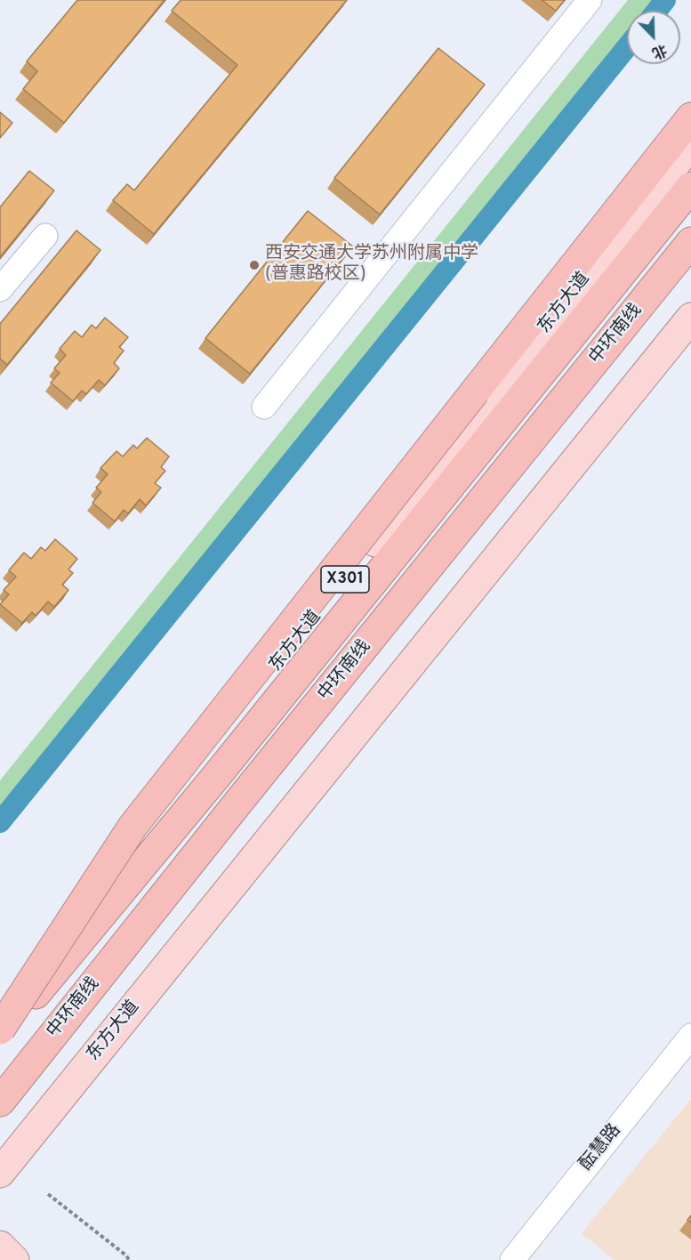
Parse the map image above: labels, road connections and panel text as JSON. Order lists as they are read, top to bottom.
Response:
{
  "streets": {
    "highway": ["中环南线"],
    "main road": ["东方大道", "X301"],
    "street": ["酝慧路"]
  },
  "places": ["西安交通大学苏州附属中学 (普惠路校区)"],
  "north": "bottom right"
}
